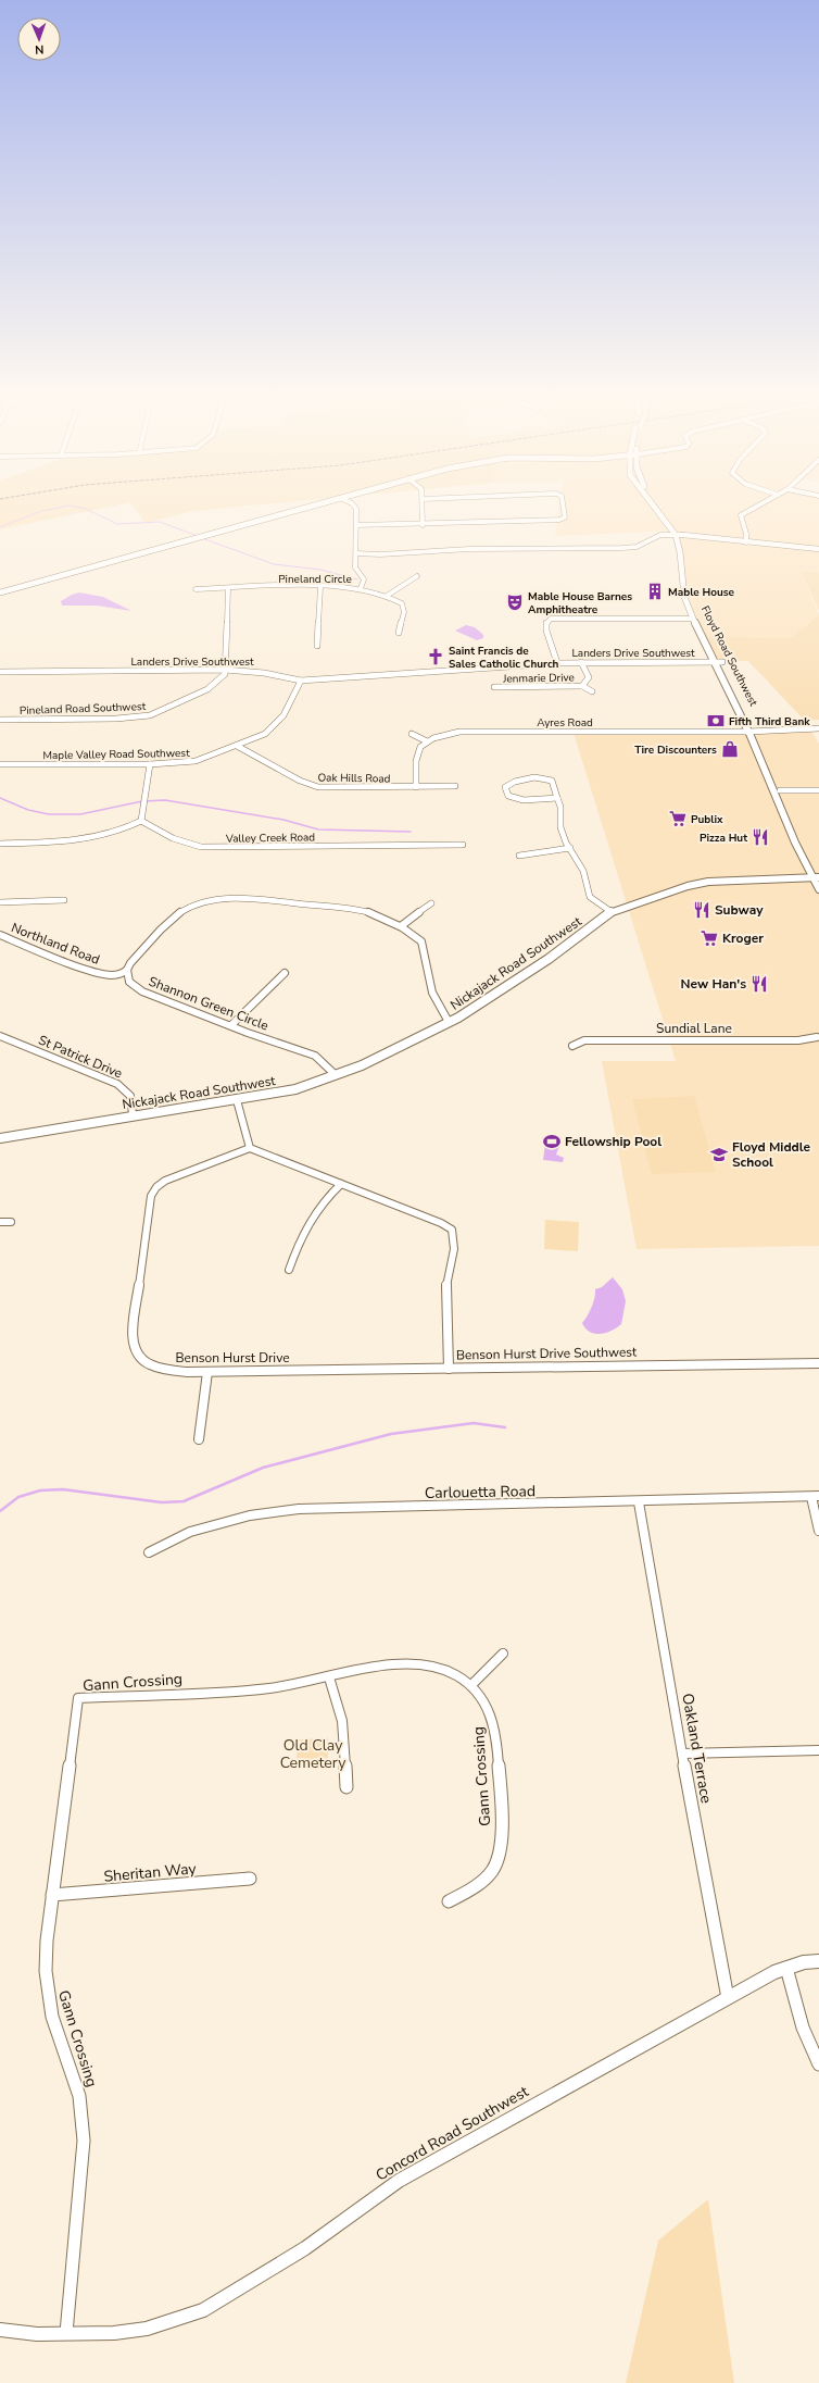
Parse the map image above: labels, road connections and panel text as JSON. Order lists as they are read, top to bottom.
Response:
{
  "streets": {
    "main road": ["Floyd Road Southwest"],
    "street": [
      "Pineland Circle",
      "Landers Drive Southwest",
      "Jenmarie Drive",
      "Pineland Road Southwest",
      "Ayres Road",
      "Maple Valley Road Southwest",
      "Oak Hills Road",
      "Valley Creek Road",
      "Northland Road",
      "Nickajack Road Southwest",
      "Shannon Green Circle",
      "Sundial Lane",
      "St Patrick Drive",
      "Benson Hurst Drive Southwest",
      "Benson Hurst Drive",
      "Carlouetta Road",
      "Gann Crossing",
      "Oakland Terrace",
      "Sheritan Way",
      "Concord Road Southwest"
    ]
  },
  "crossings": [
    ["Landers Drive Southwest", "Floyd Road Southwest"],
    ["Landers Drive Southwest", "Jenmarie Drive"],
    ["Landers Drive Southwest", "Pineland Road Southwest"],
    ["Landers Drive Southwest", "Maple Valley Road Southwest"],
    ["Floyd Road Southwest", "Ayres Road"],
    ["Floyd Road Southwest", "Nickajack Road Southwest"],
    ["Maple Valley Road Southwest", "Oak Hills Road"],
    ["Northland Road", "Shannon Green Circle"],
    ["Nickajack Road Southwest", "Shannon Green Circle"],
    ["Nickajack Road Southwest", "St Patrick Drive"],
    ["Benson Hurst Drive Southwest", "Benson Hurst Drive"],
    ["Carlouetta Road", "Oakland Terrace"],
    ["Gann Crossing", "Sheritan Way"],
    ["Gann Crossing", "Concord Road Southwest"],
    ["Oakland Terrace", "Concord Road Southwest"]
  ],
  "parks": ["Old Clay Cemetery"],
  "places": {
    "building": ["Mable House"],
    "theatre": ["Mable House Barnes Amphitheatre"],
    "church": ["Saint Francis de Sales Catholic Church"],
    "bank": ["Fifth Third Bank"],
    "shop": ["Tire Discounters"],
    "supermarket": ["Publix", "Kroger"],
    "restaurant": ["Pizza Hut", "Subway", "New Han's"],
    "sports": ["Fellowship Pool"],
    "school or university": ["Floyd Middle School"]
  },
  "north": "bottom"
}
